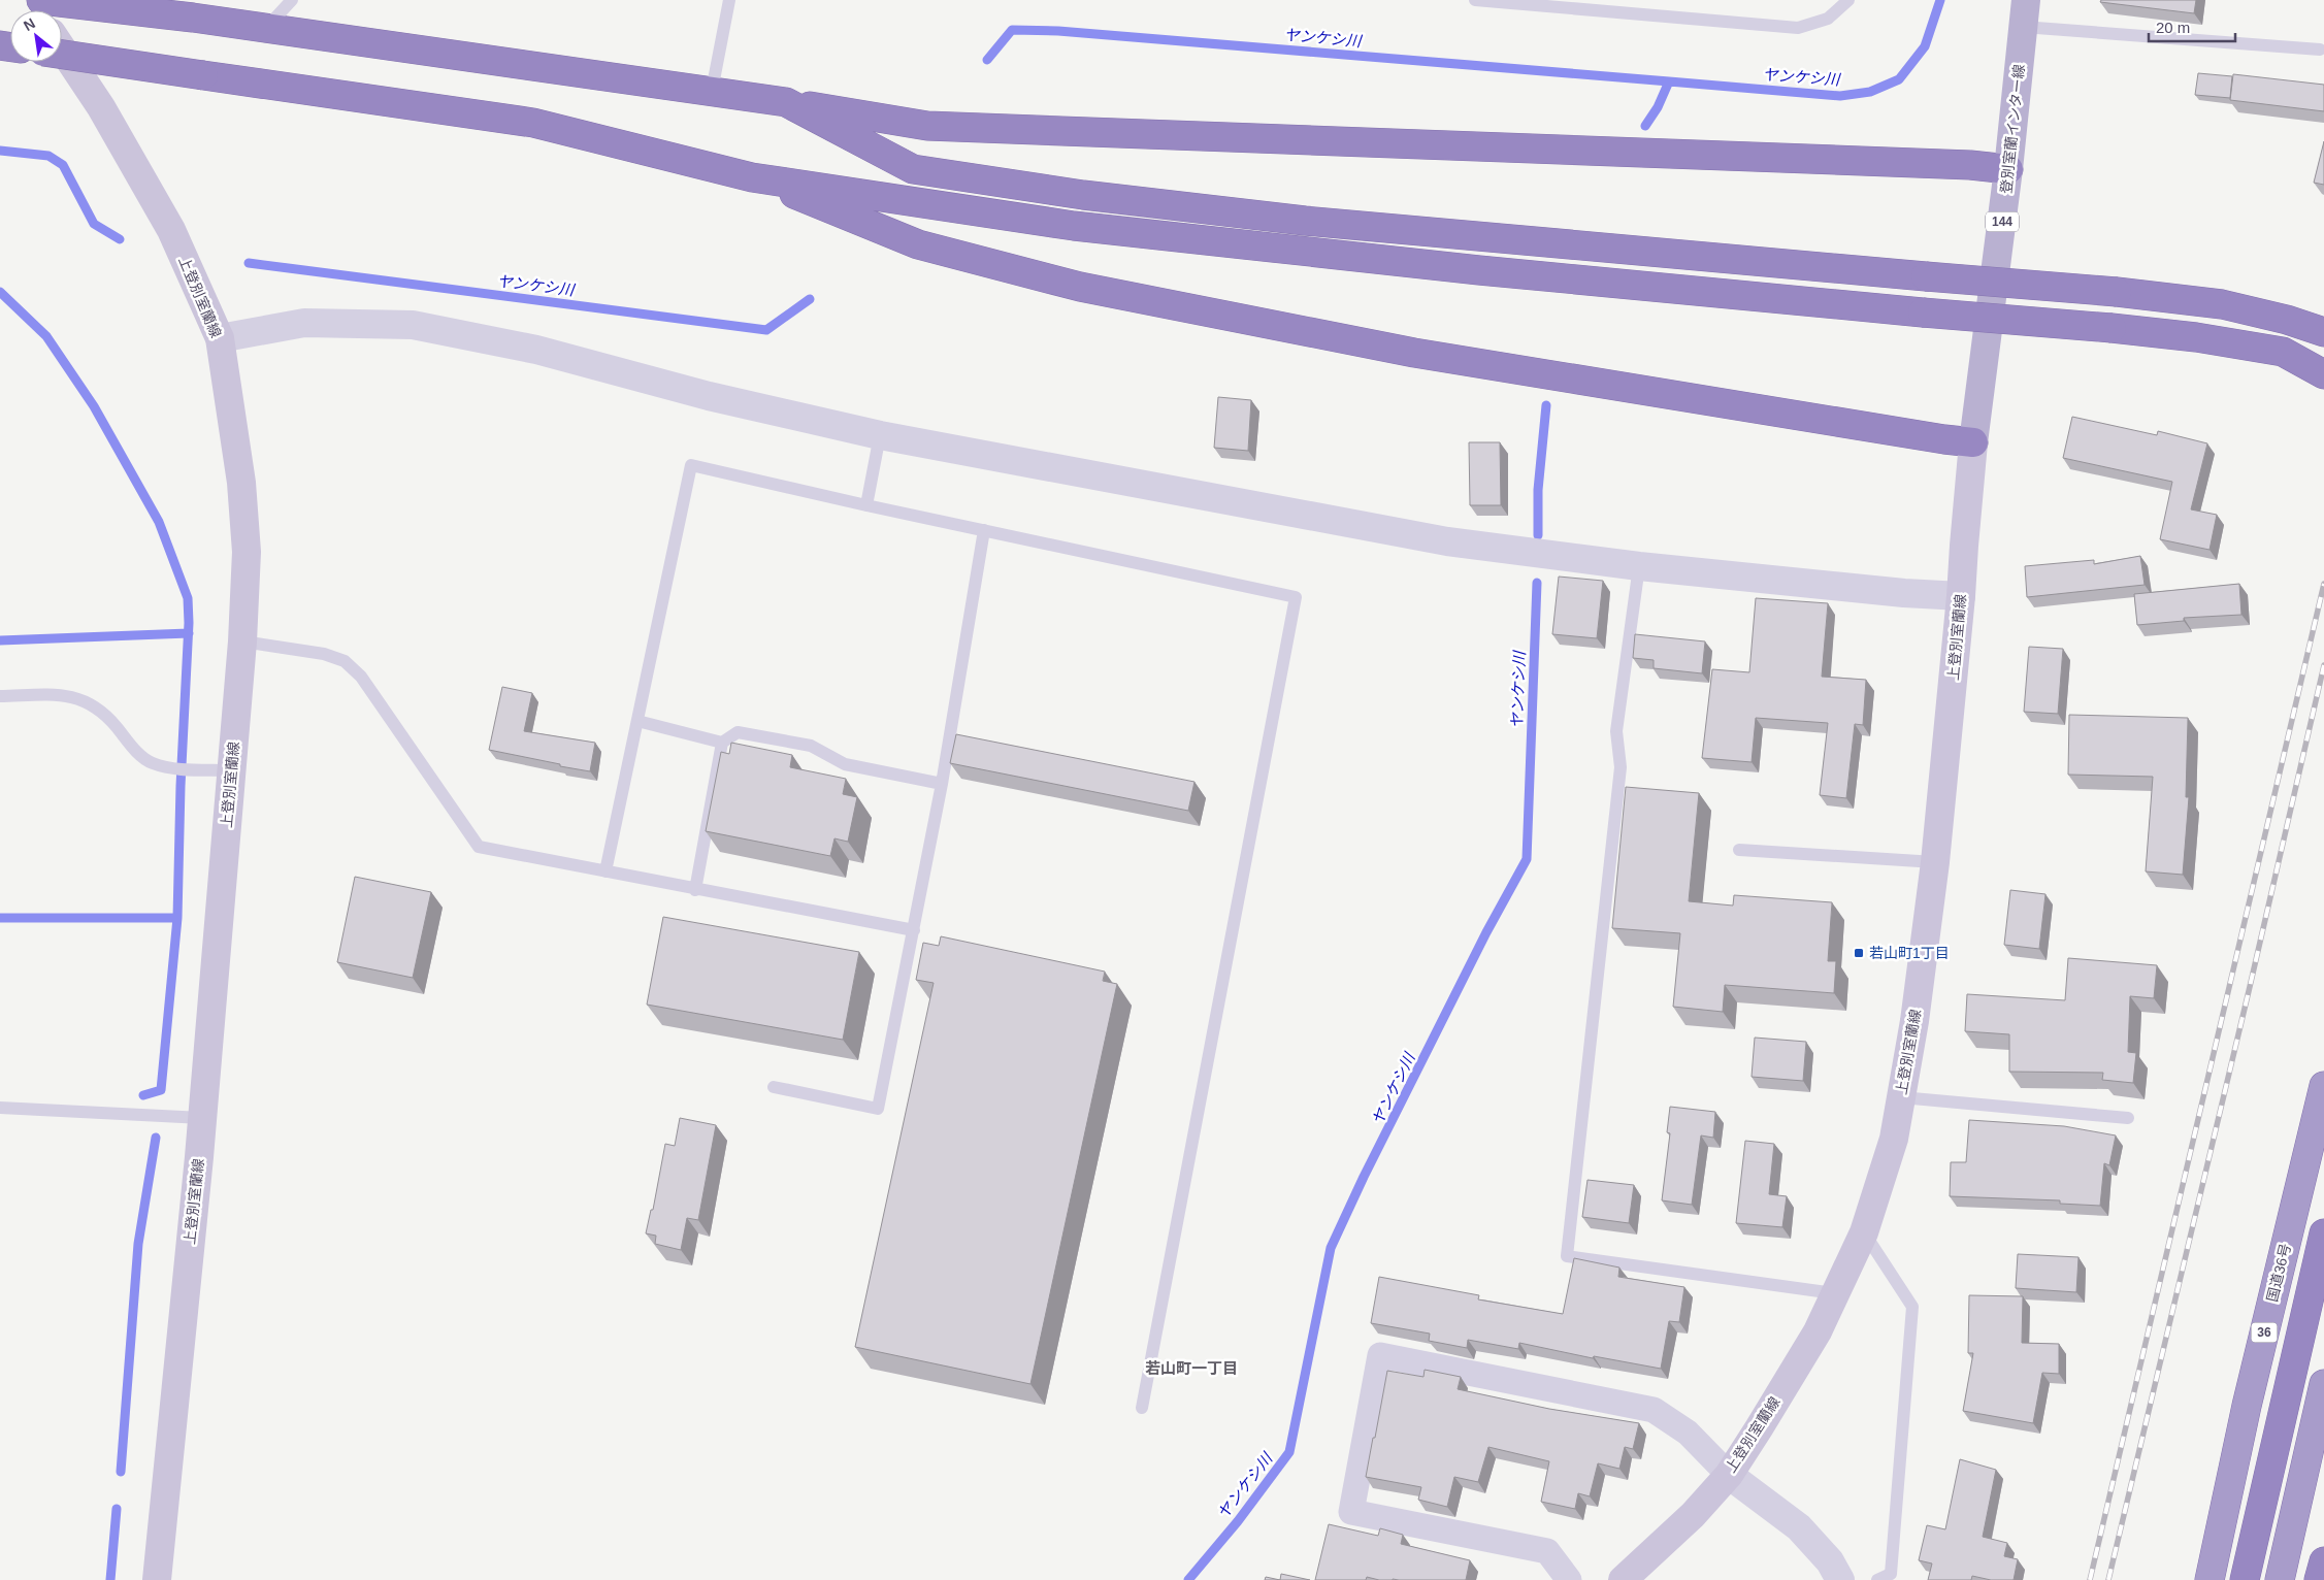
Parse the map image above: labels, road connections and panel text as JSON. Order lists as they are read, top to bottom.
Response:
{
  "streets": {
    "highway": ["国道36号", "36"],
    "main road": ["登別室蘭インター線", "144", "上登別室蘭線"]
  },
  "crossings": [
    ["登別室蘭インター線", "上登別室蘭線"]
  ],
  "districts": ["若山町一丁目"],
  "water": ["ヤンケシ川"],
  "places": {
    "transit": ["若山町1丁目"]
  },
  "scale_bar": "20 m",
  "north": "top left"
}
